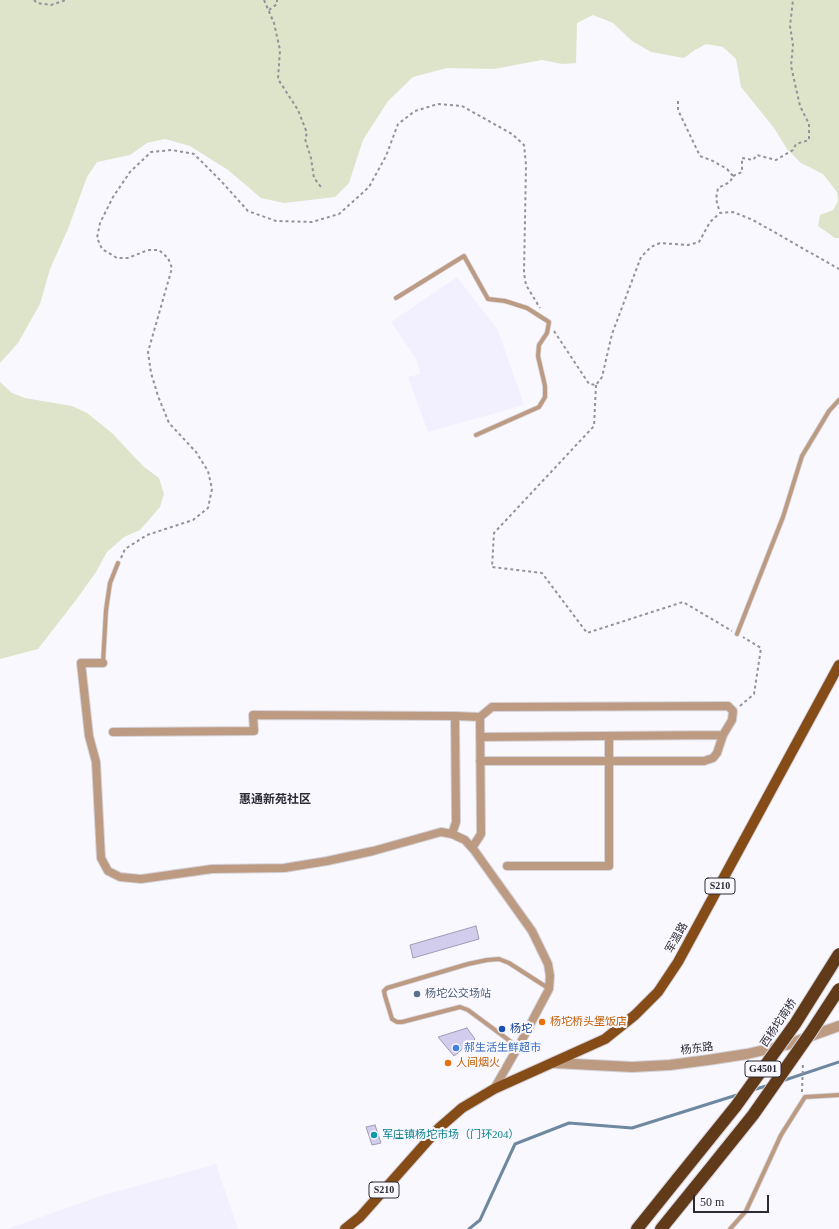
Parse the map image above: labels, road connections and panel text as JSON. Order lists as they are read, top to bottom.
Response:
{
  "streets": {
    "highway": ["西杨坨南桥", "G4501"],
    "main road": ["S210", "军温路"],
    "street": ["杨东路"]
  },
  "crossings": [
    ["军温路", "杨东路"]
  ],
  "districts": ["惠通新苑社区"],
  "places": [
    "杨坨公交场站",
    "杨坨桥头堡饭店",
    "杨坨",
    "郝生活生鲜超市",
    "人间烟火",
    "军庄镇杨坨市场（门环204）"
  ],
  "scale_bar": "50 m"
}
